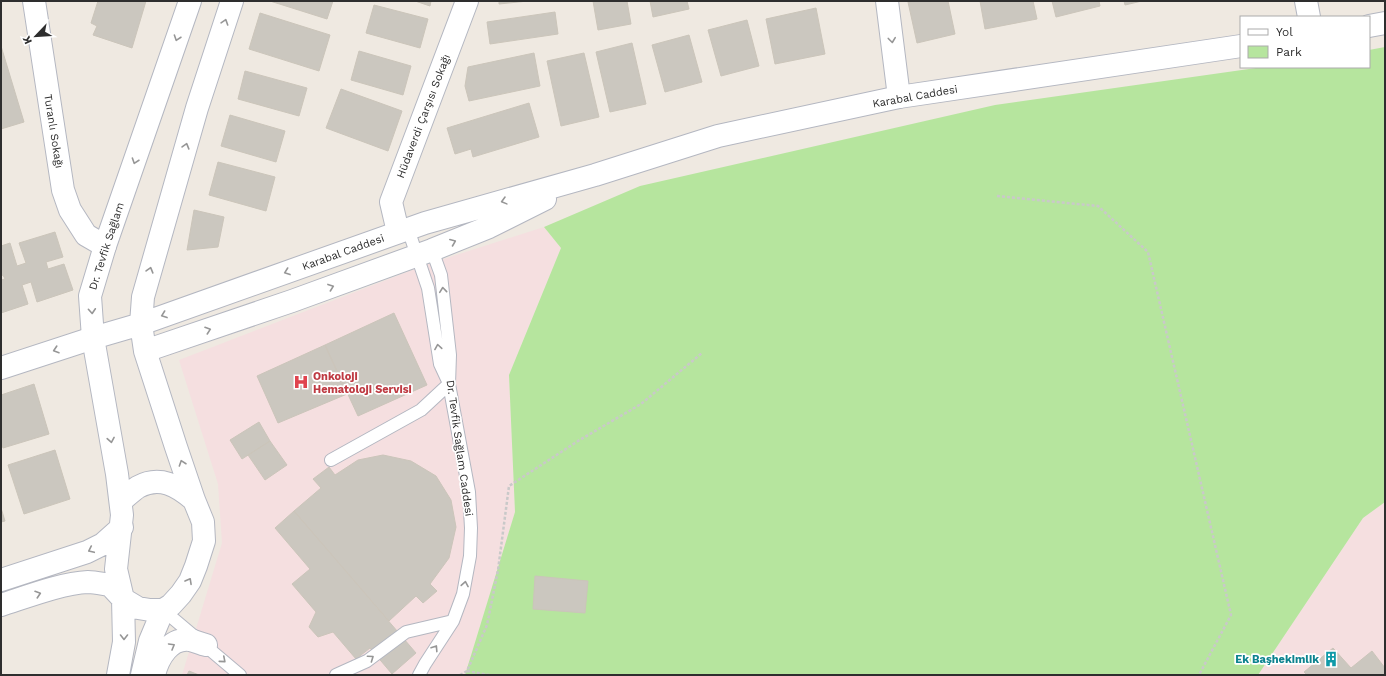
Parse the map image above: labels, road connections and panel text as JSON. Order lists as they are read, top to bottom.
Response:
{
  "streets": {
    "street": [
      "Karabal Caddesi",
      "Hüdaverdi Çarşısı Sokağı",
      "Turanlı Sokağı",
      "Dr. Tevfik Sağlam"
    ],
    "lane": ["Dr. Tevfik Sağlam Caddesi"]
  },
  "crossings": [
    ["Karabal Caddesi", "Hüdaverdi Çarşısı Sokağı"],
    ["Karabal Caddesi", "Dr. Tevfik Sağlam"],
    ["Karabal Caddesi", "Dr. Tevfik Sağlam Caddesi"],
    ["Turanlı Sokağı", "Dr. Tevfik Sağlam"]
  ],
  "places": {
    "hospital": ["Onkoloji Hematoloji Servisi"],
    "building": ["Ek Başhekimlik"]
  },
  "legend": ["Yol", "Park"],
  "north": "bottom left"
}
